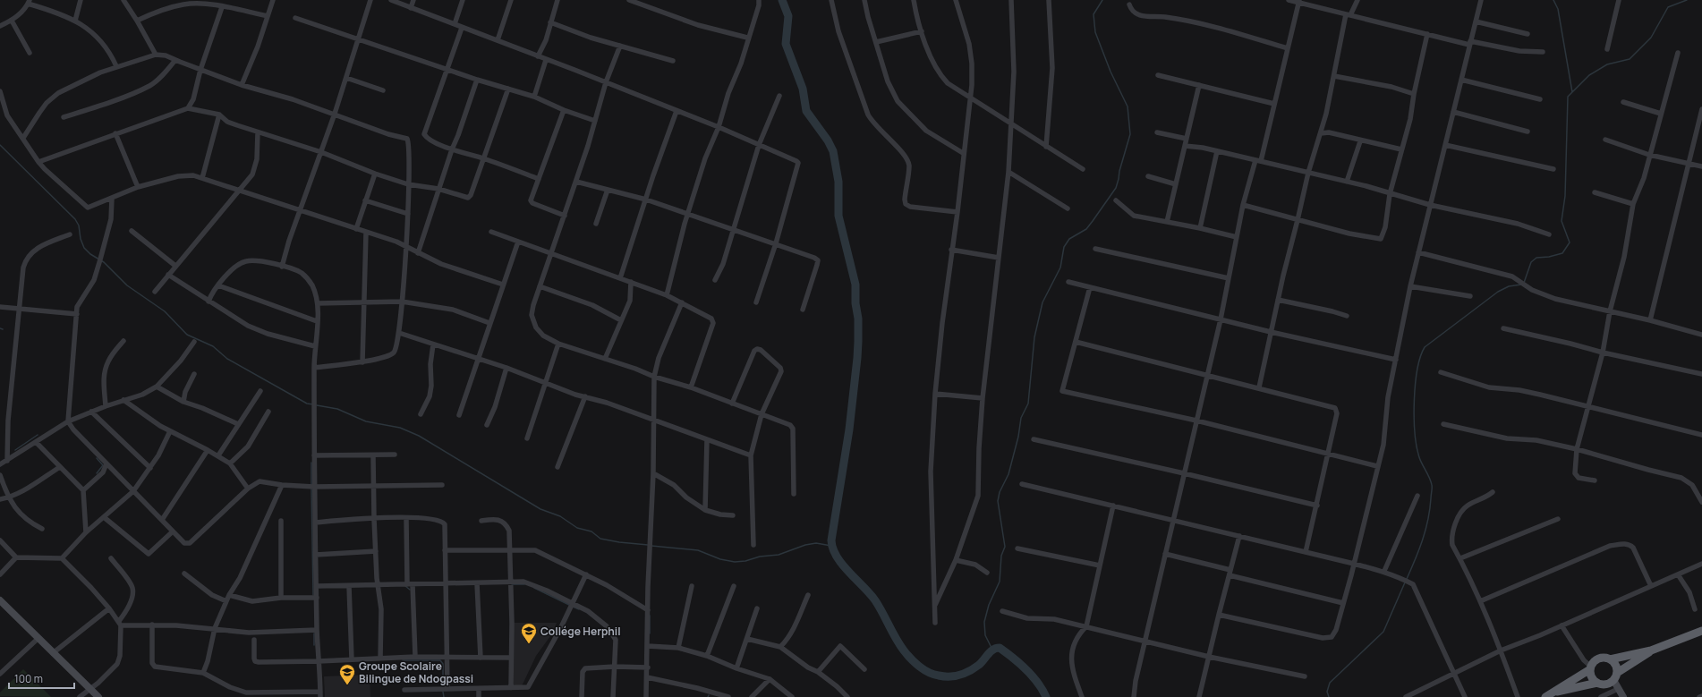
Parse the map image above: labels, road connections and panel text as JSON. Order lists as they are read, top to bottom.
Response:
{
  "places": {
    "school or university": ["Collége Herphil", "Groupe Scolaire Bilingue de Ndogpassi"]
  },
  "scale_bar": "100 m"
}
